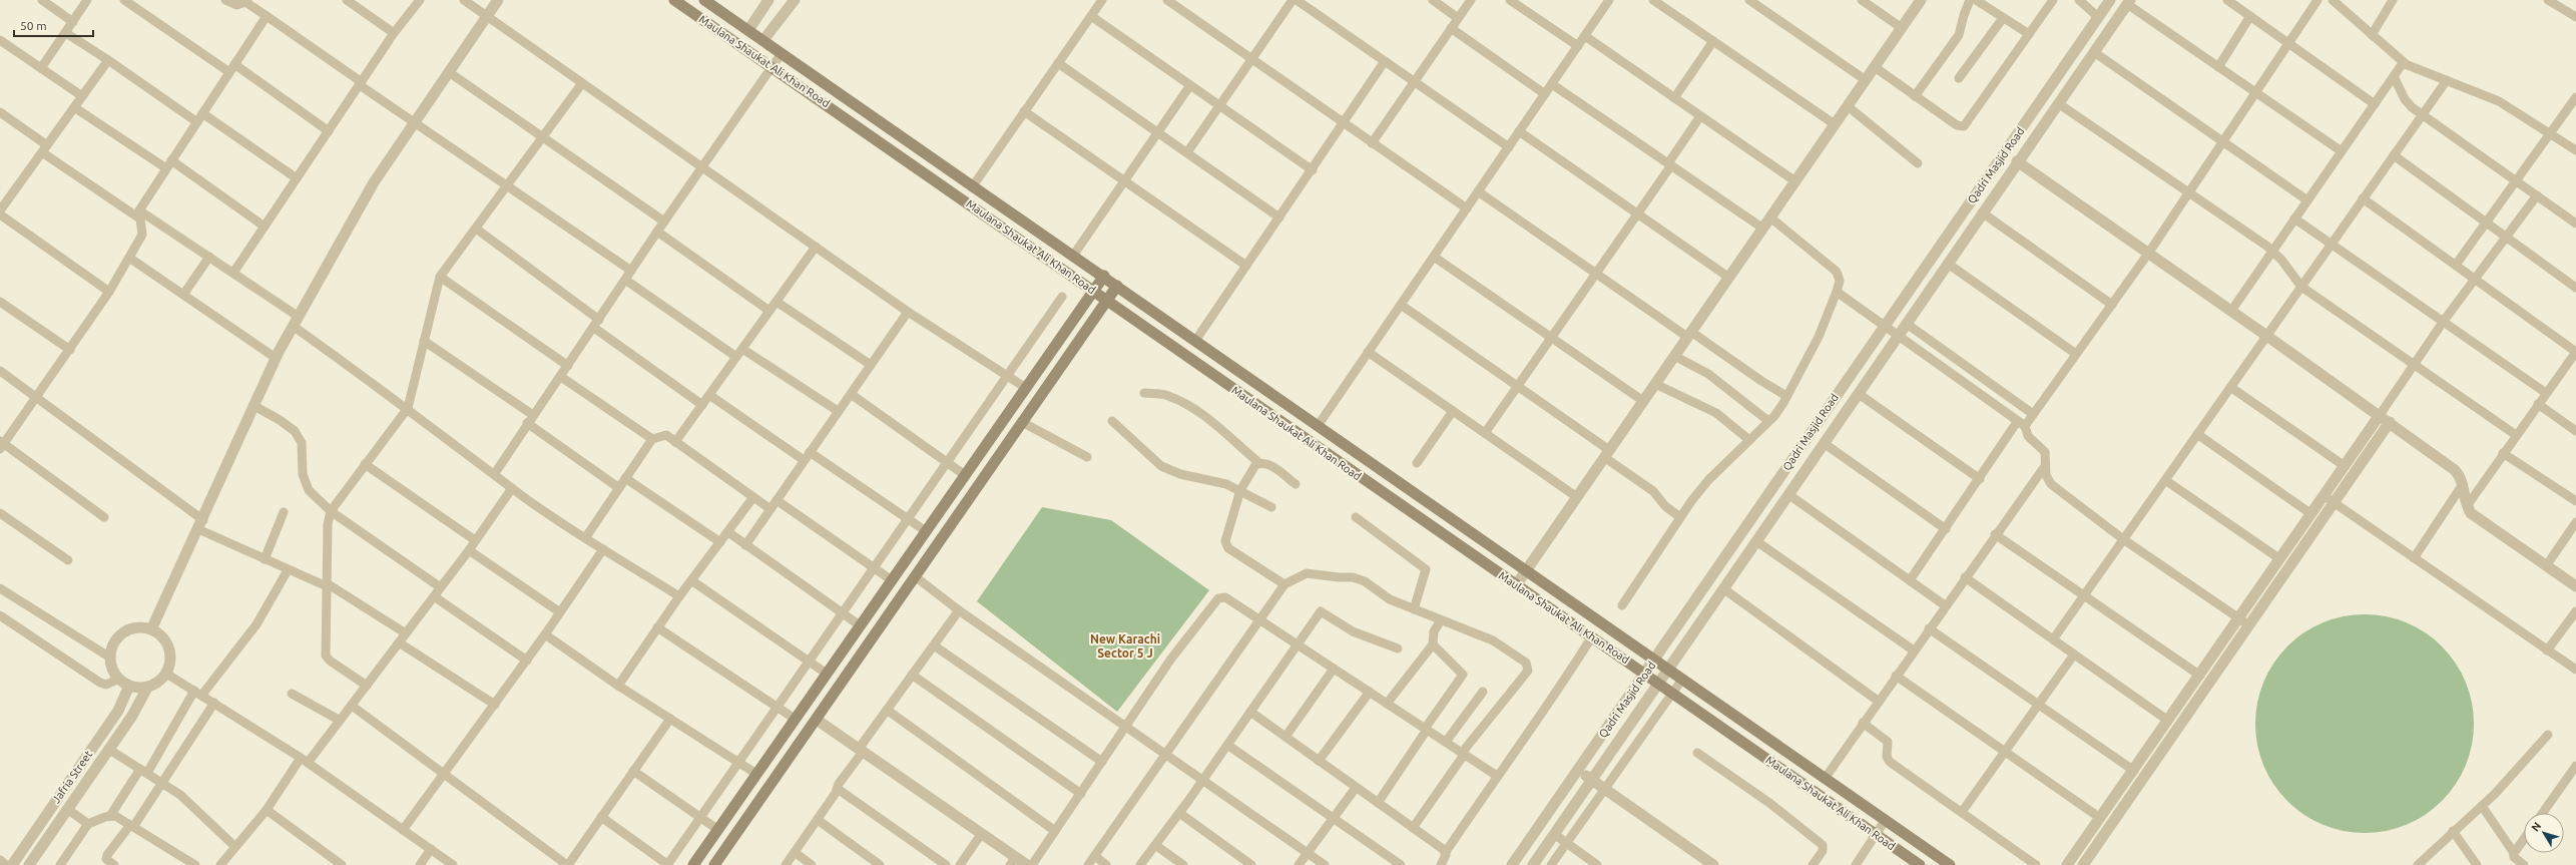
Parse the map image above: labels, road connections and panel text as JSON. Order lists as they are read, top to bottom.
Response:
{
  "streets": {
    "main road": ["Maulana Shaukat Ali Khan Road"],
    "street": ["Qadri Masjid Road", "Jafria Street"]
  },
  "crossings": [
    ["Maulana Shaukat Ali Khan Road", "Qadri Masjid Road"]
  ],
  "districts": ["New Karachi Sector 5 J"],
  "scale_bar": "50 m",
  "north": "top left"
}
